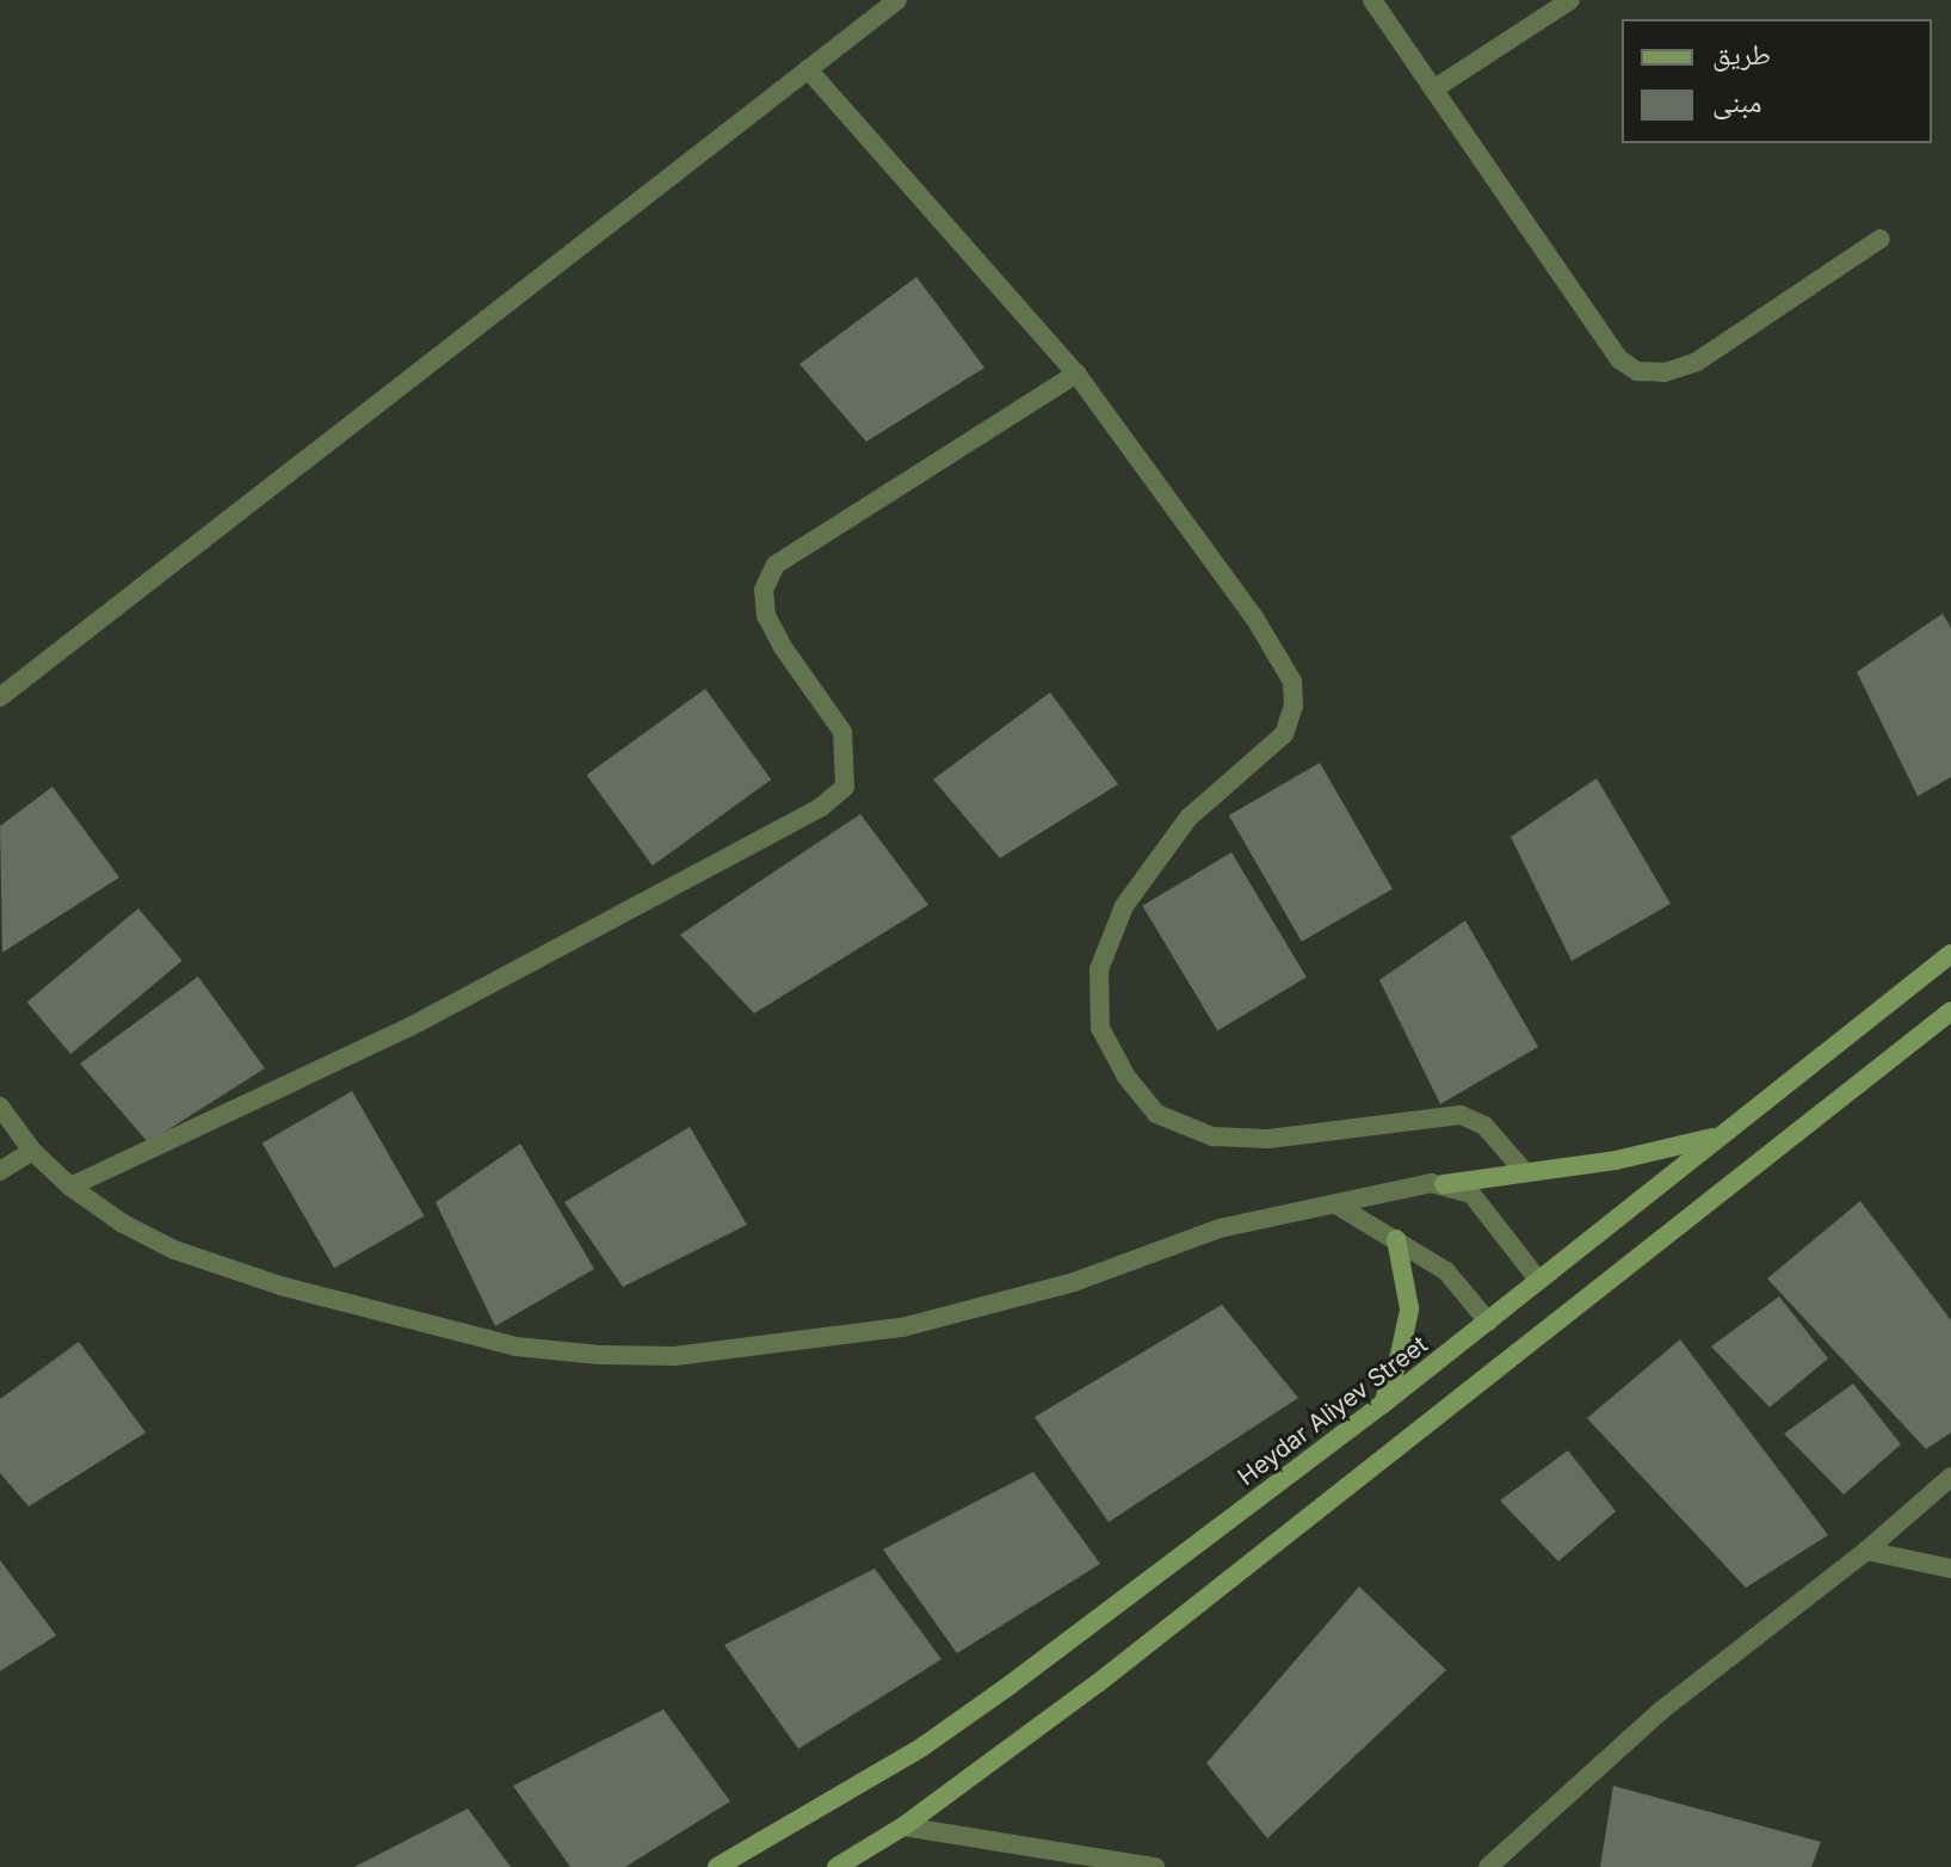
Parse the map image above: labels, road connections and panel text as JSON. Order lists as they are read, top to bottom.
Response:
{
  "streets": {
    "main road": ["Heydar Aliyev Street"]
  },
  "legend": ["طريق", "مبنى"]
}
